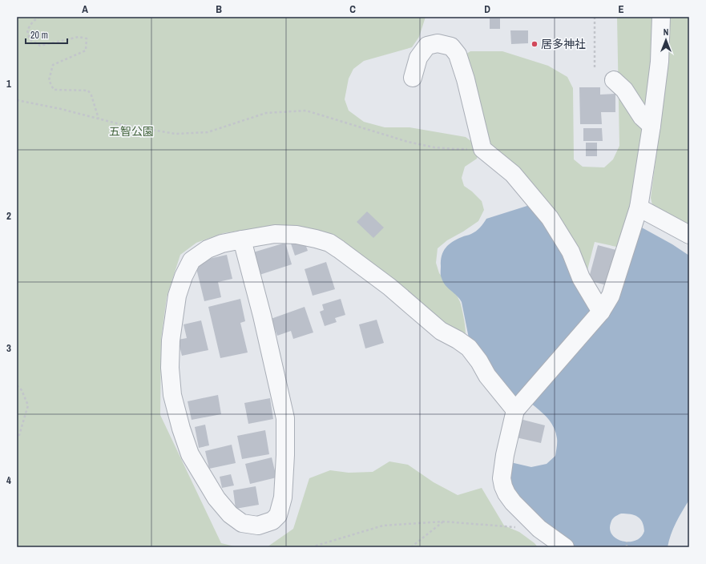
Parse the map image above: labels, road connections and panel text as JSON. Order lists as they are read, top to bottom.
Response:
{
  "parks": ["五智公園"],
  "places": ["居多神社"],
  "scale_bar": "20 m",
  "north": "top",
  "grid": {
    "columns": [
      "A",
      "B",
      "C",
      "D",
      "E"
    ],
    "rows": [
      "1",
      "2",
      "3",
      "4"
    ]
  }
}
